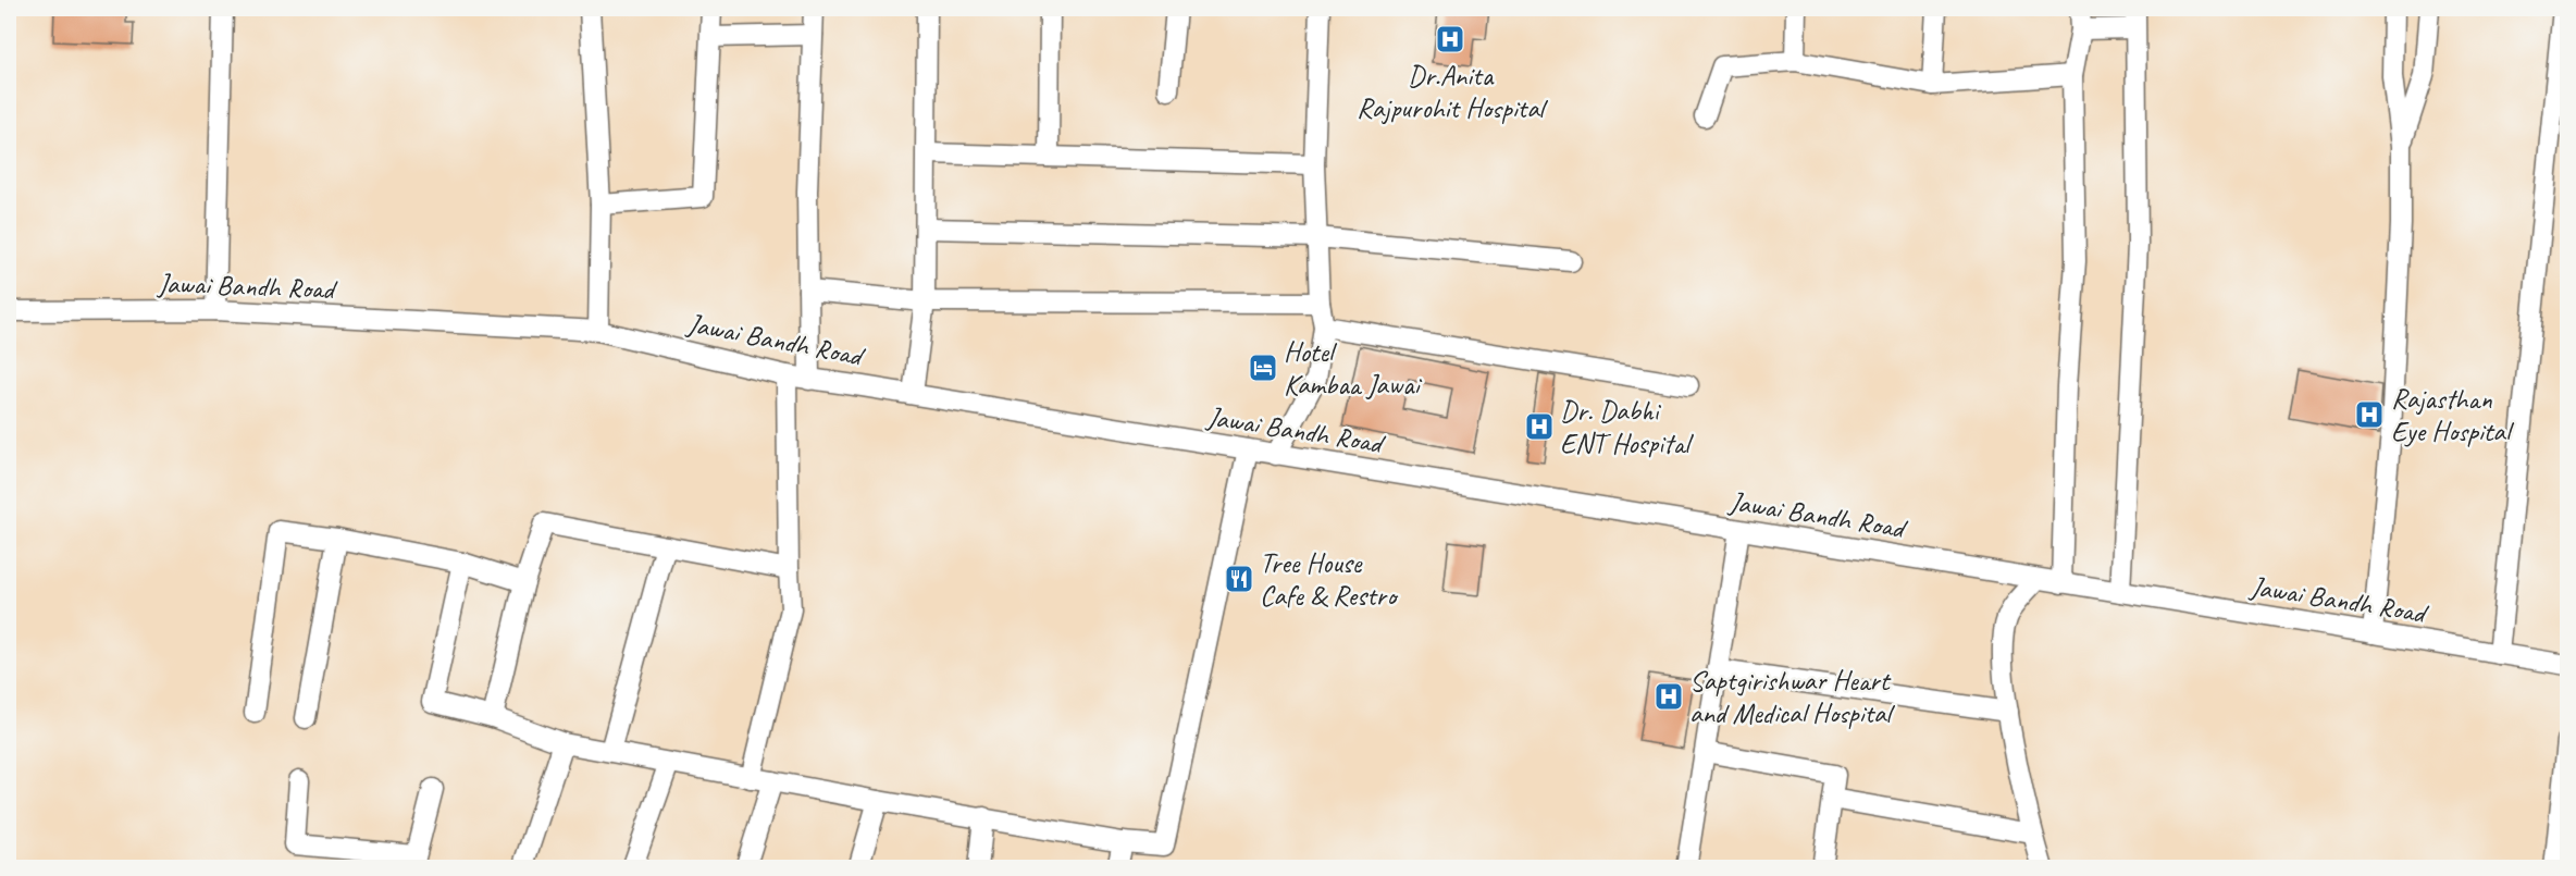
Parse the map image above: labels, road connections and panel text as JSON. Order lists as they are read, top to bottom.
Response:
{
  "streets": {
    "street": ["Jawai Bandh Road"]
  },
  "places": {
    "hospital": [
      "Dr.Anita Rajpurohit Hospital",
      "Rajasthan Eye Hospital",
      "Dr. Dabhi ENT Hospital",
      "Saptgirishwar Heart and Medical Hospital"
    ],
    "hotel": ["Hotel Kambaa Jawai"],
    "restaurant": ["Tree House Cafe & Restro"]
  }
}
